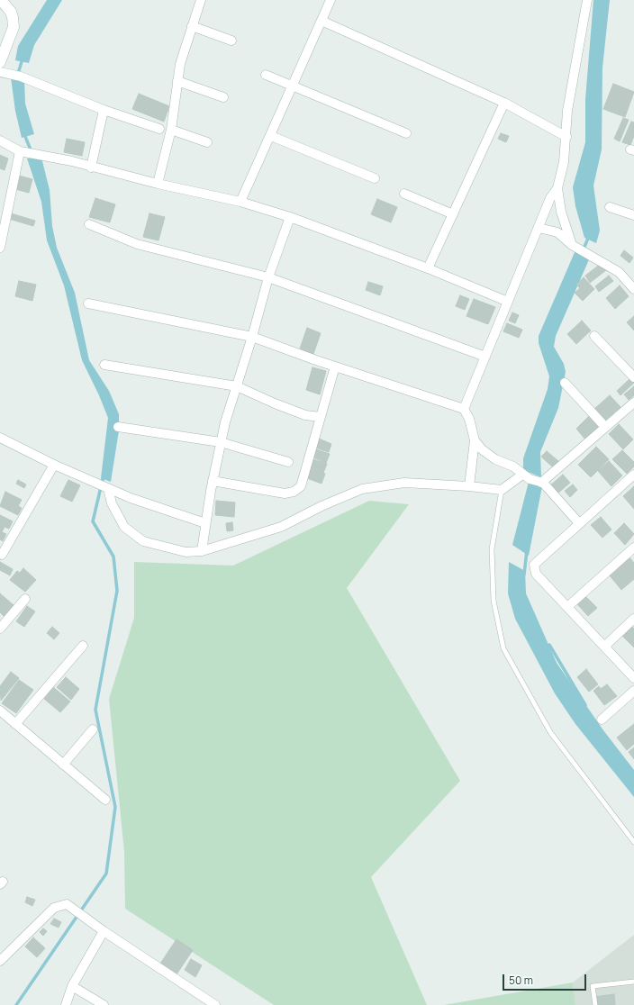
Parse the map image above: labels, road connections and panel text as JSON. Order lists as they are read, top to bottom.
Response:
{
  "scale_bar": "50 m"
}
